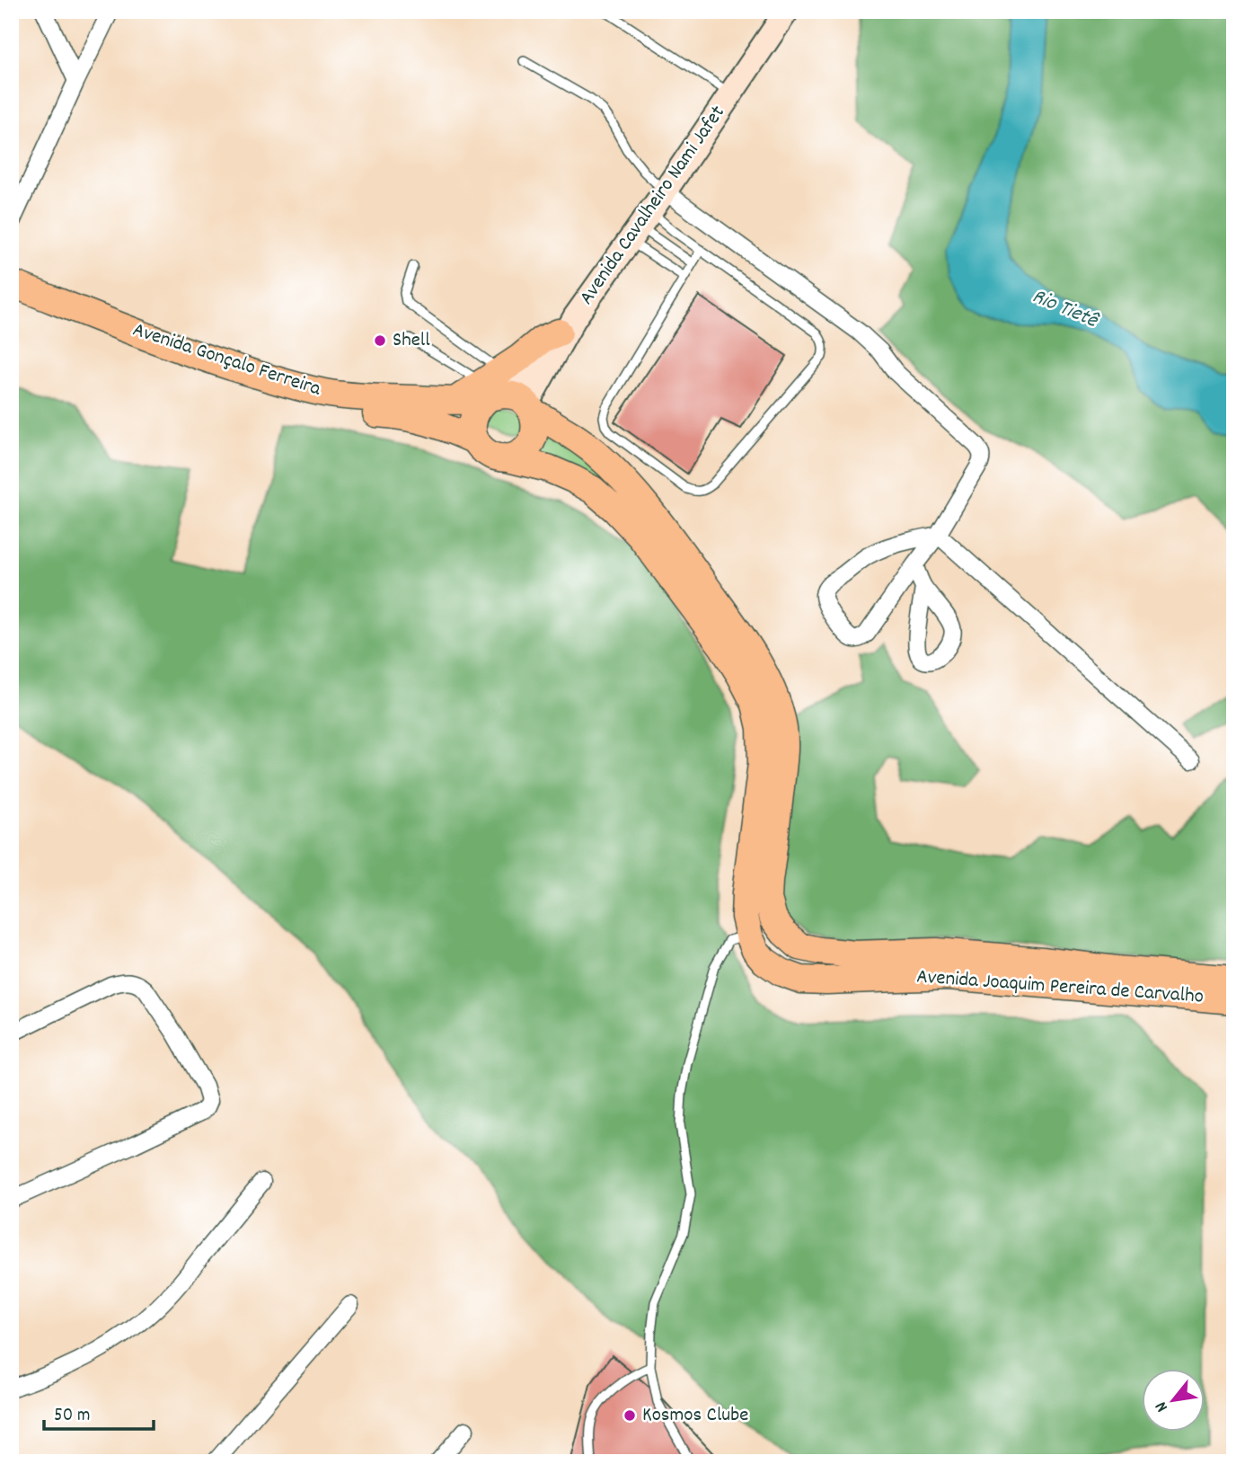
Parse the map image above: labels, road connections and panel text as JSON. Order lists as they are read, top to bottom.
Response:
{
  "streets": {
    "highway": ["Avenida Gonçalo Ferreira", "Avenida Joaquim Pereira de Carvalho"],
    "main road": ["Avenida Cavalheiro Nami Jafet"]
  },
  "crossings": [
    ["Avenida Cavalheiro Nami Jafet", "Avenida Gonçalo Ferreira"],
    ["Avenida Cavalheiro Nami Jafet", "Avenida Joaquim Pereira de Carvalho"],
    ["Avenida Gonçalo Ferreira", "Avenida Joaquim Pereira de Carvalho"]
  ],
  "water": ["Rio Tietê"],
  "places": ["Shell", "Kosmos Clube"],
  "scale_bar": "50 m",
  "north": "bottom left"
}
